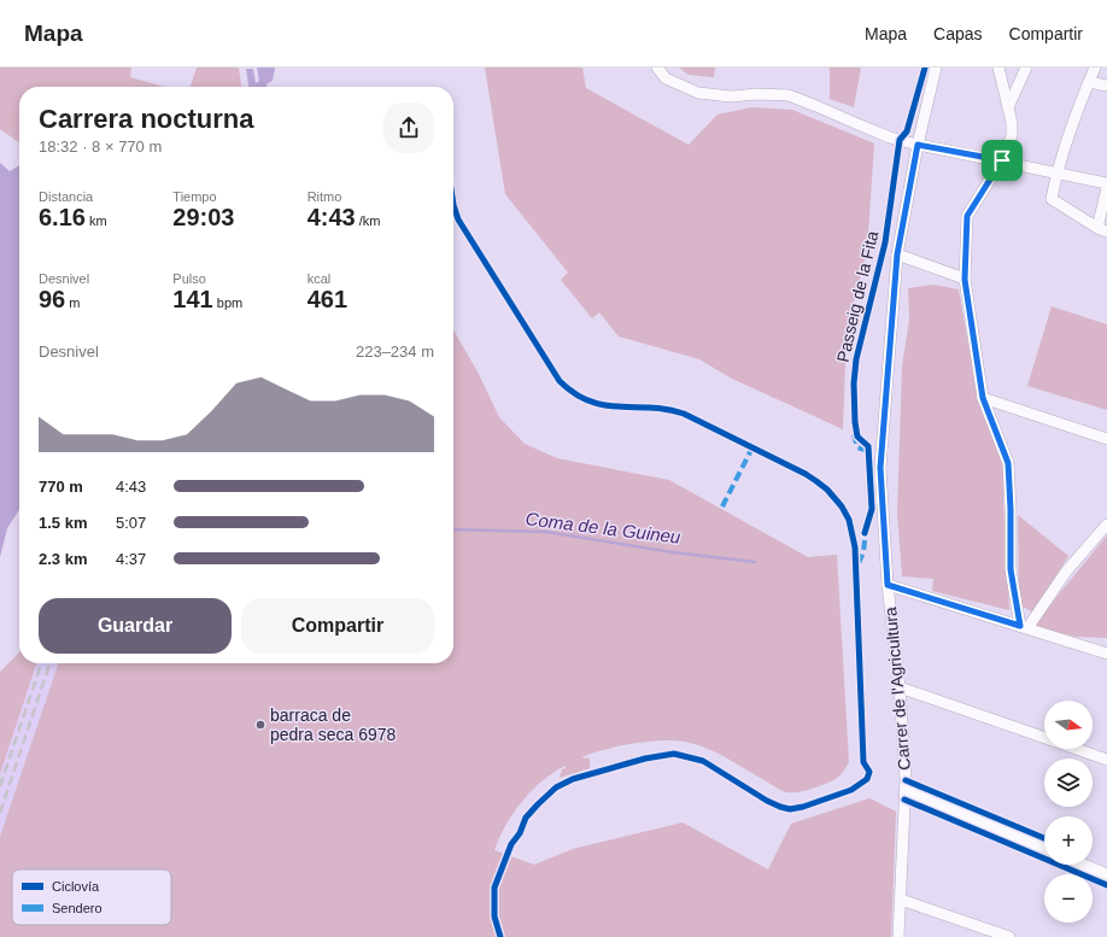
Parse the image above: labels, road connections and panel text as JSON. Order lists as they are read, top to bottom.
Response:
{
  "streets": {
    "street": ["Carrer de l'Agricultura"],
    "cycle path": ["Passeig de la Fita"]
  },
  "water": ["Coma de la Guineu"],
  "places": ["barraca de pedra seca 6978"],
  "legend": ["Ciclovía", "Sendero"],
  "north": "right",
  "page": {
    "header": "Mapa",
    "nav": ["Mapa", "Capas", "Compartir"],
    "heading": ["Carrera nocturna", "18:32 · 8 × 770 m"],
    "stats": [
      ["Distancia", "6.16 km"],
      ["Tiempo", "29:03"],
      ["Ritmo", "4:43 /km"],
      ["Desnivel", "96 m"],
      ["Pulso", "141 bpm"],
      ["kcal", "461"]
    ],
    "chart": ["Desnivel", "223–234 m"],
    "list": [
      {
        "name": "770 m",
        "note": "4:43"
      },
      {
        "name": "1.5 km",
        "note": "5:07"
      },
      {
        "name": "2.3 km",
        "note": "4:37"
      }
    ],
    "buttons": ["Guardar", "Compartir"],
    "map_buttons": ["+", "−"]
  }
}
